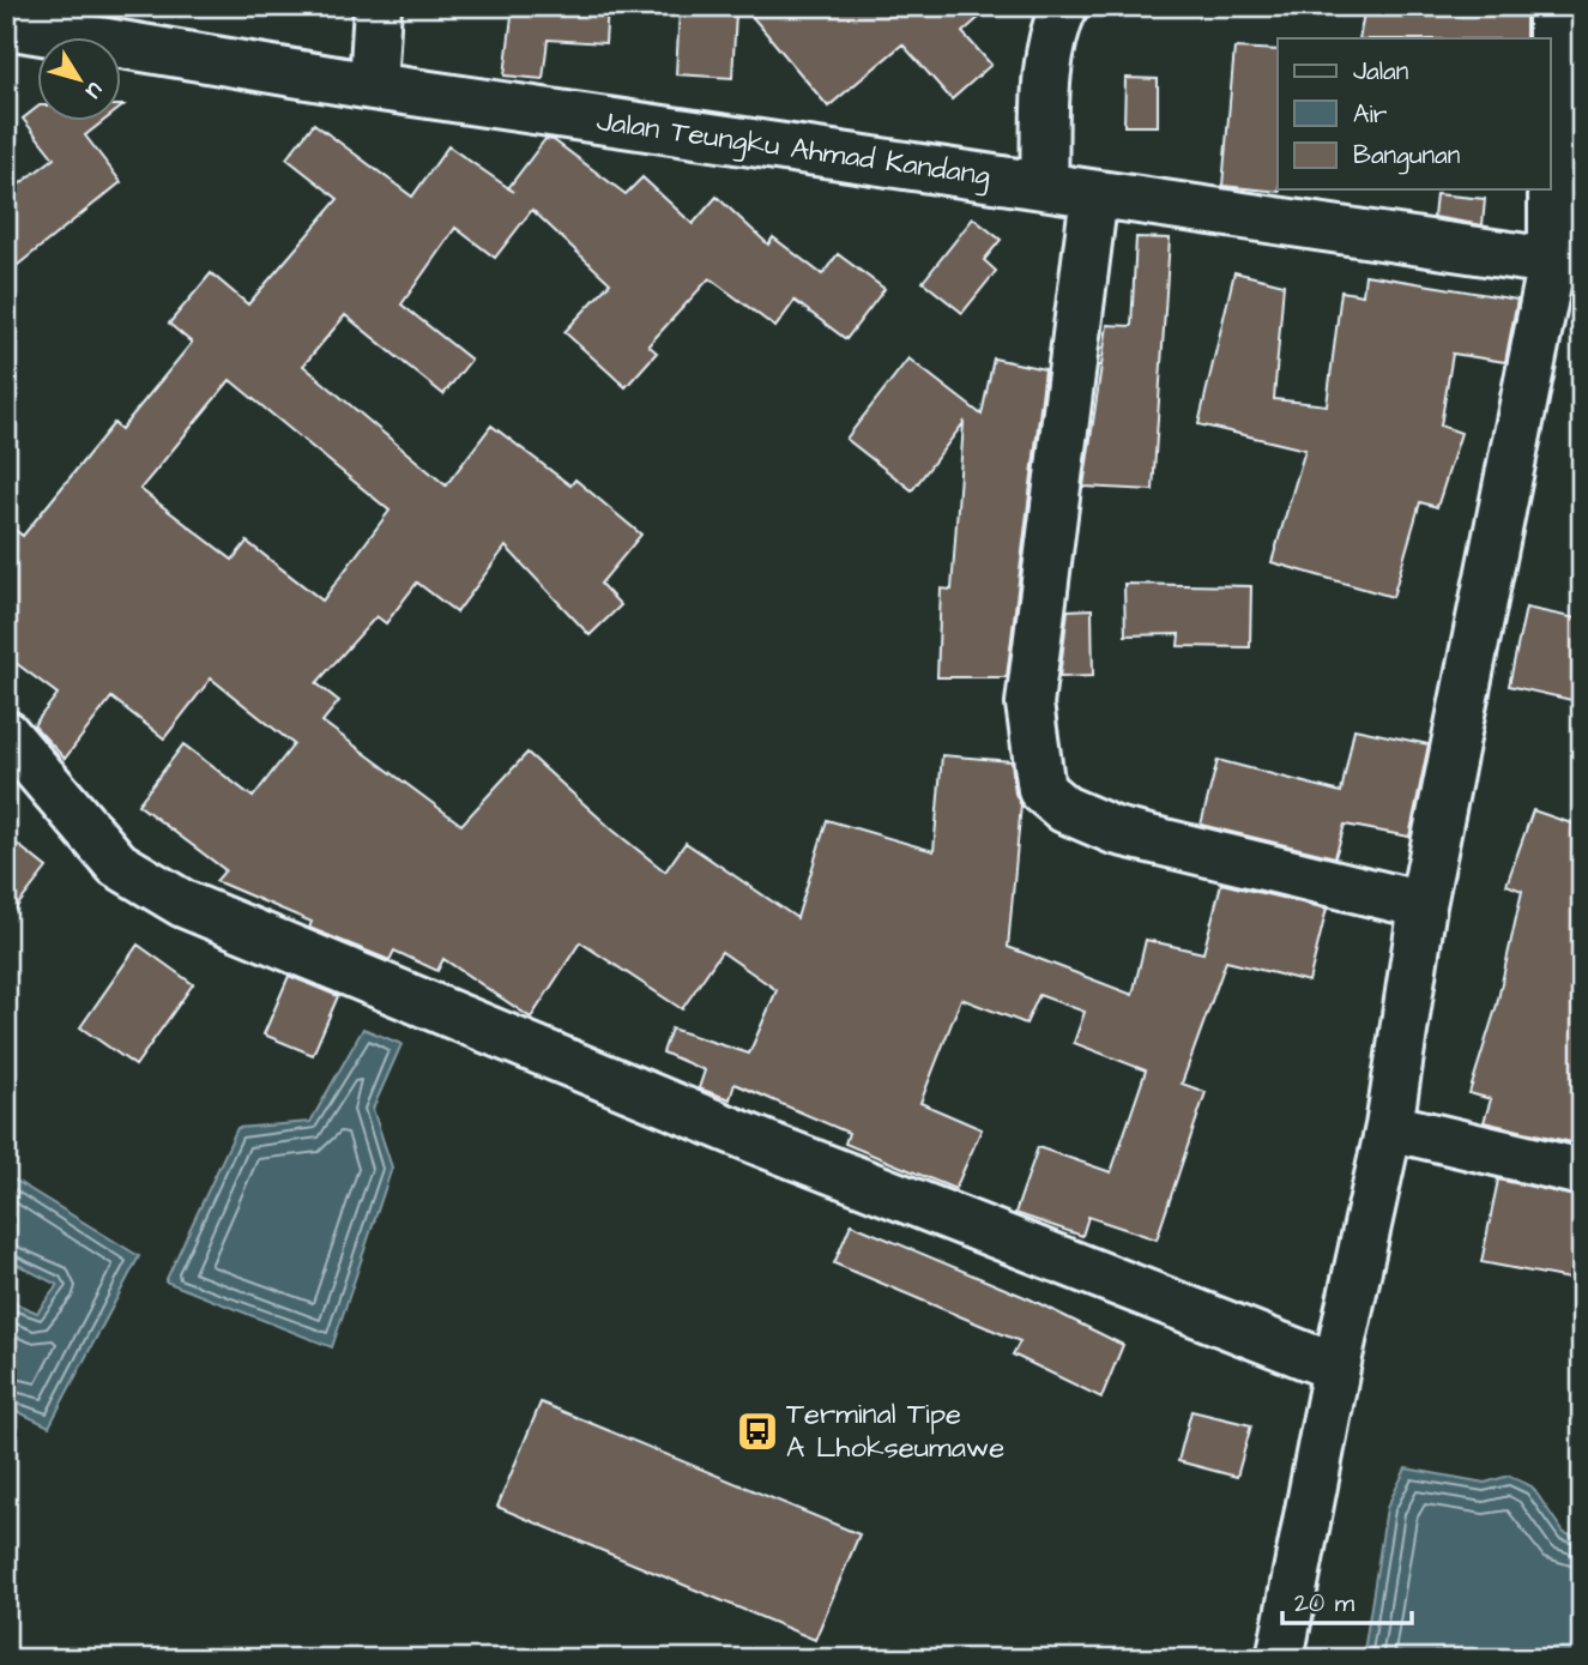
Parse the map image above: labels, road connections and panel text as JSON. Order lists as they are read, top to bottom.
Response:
{
  "streets": {
    "street": ["Jalan Teungku Ahmad Kandang"]
  },
  "places": {
    "bus stop": ["Terminal Tipe A Lhokseumawe"]
  },
  "legend": ["Jalan", "Air", "Bangunan"],
  "scale_bar": "20 m",
  "north": "bottom right"
}
